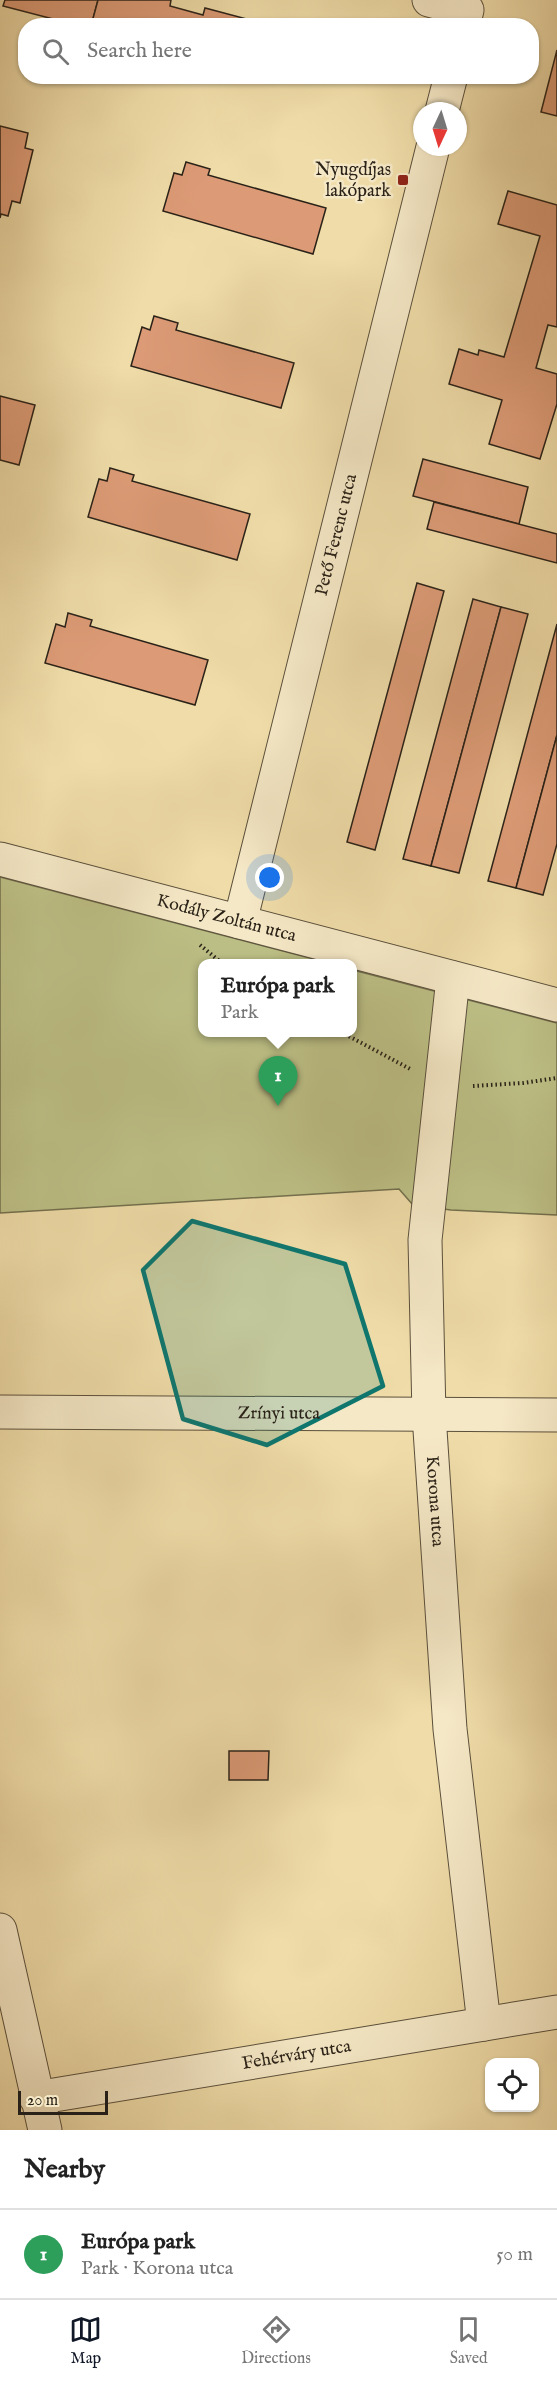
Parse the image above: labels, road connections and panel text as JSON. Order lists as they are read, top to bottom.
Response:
{
  "streets": {
    "street": [
      "Pető Ferenc utca",
      "Kodály Zoltán utca",
      "Zrínyi utca",
      "Korona utca",
      "Fehérváry utca"
    ]
  },
  "crossings": [
    ["Pető Ferenc utca", "Kodály Zoltán utca"],
    ["Kodály Zoltán utca", "Korona utca"],
    ["Zrínyi utca", "Korona utca"],
    ["Korona utca", "Fehérváry utca"]
  ],
  "places": {
    "transit": ["Nyugdíjas lakópark"]
  },
  "scale_bar": "20 m",
  "north": "bottom",
  "page": {
    "search": "Search here",
    "popup": ["Európa park", "Park"],
    "pins": "1",
    "scale": "20 m",
    "heading": "Nearby",
    "list": [
      {
        "mark": "1",
        "name": "Európa park",
        "note": "Park · Korona utca",
        "value": "50 m"
      }
    ],
    "nav": ["Map", "Directions", "Saved"]
  }
}
